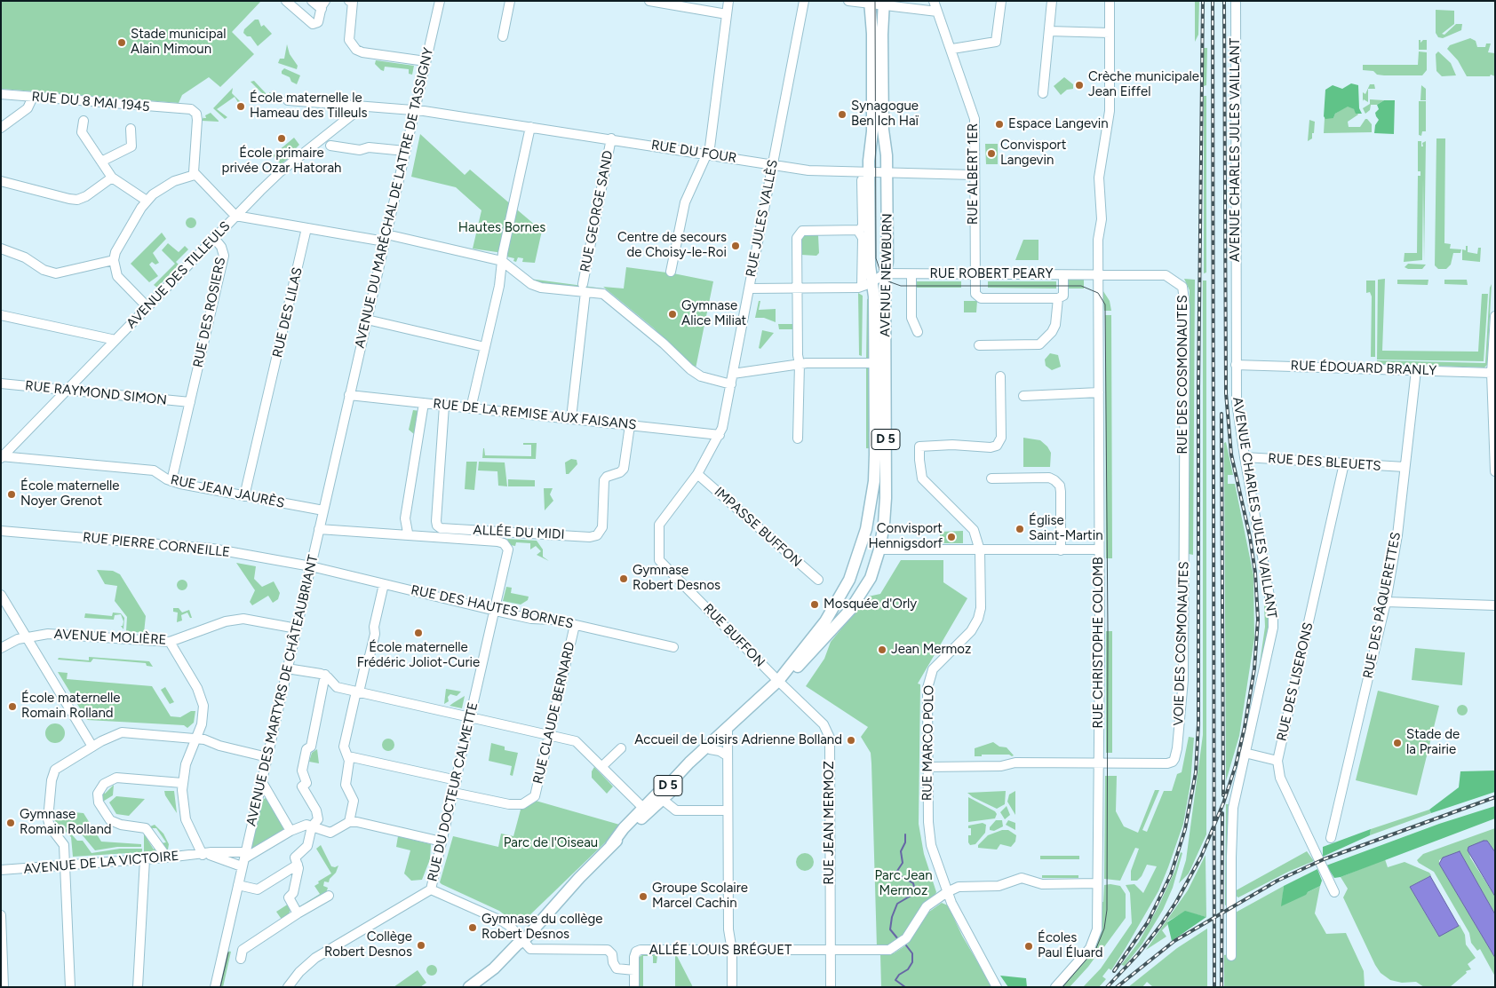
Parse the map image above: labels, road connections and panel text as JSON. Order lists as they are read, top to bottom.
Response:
{
  "streets": {
    "main road": ["AVENUE NEWBURN", "D 5"],
    "street": [
      "RUE DU 8 MAI 1945",
      "AVENUE CHARLES JULES VAILLANT",
      "RUE DU FOUR",
      "RUE ALBERT 1ER",
      "AVENUE DU MARÉCHAL DE LATTRE DE TASSIGNY",
      "RUE GEORGE SAND",
      "RUE JULES VALLÈS",
      "RUE ROBERT PEARY",
      "AVENUE DES TILLEULS",
      "RUE DES ROSIERS",
      "RUE DES LILAS",
      "RUE ÉDOUARD BRANLY",
      "RUE DES COSMONAUTES",
      "RUE RAYMOND SIMON",
      "RUE DE LA REMISE AUX FAISANS",
      "RUE DES BLEUETS",
      "RUE JEAN JAURÈS",
      "IMPASSE BUFFON",
      "ALLÉE DU MIDI",
      "RUE PIERRE CORNEILLE",
      "RUE DES PÂQUERETTES",
      "RUE DES HAUTES BORNES",
      "RUE BUFFON",
      "AVENUE MOLIÈRE",
      "RUE CHRISTOPHE COLOMB",
      "VOIE DES COSMONAUTES",
      "RUE DES LISERONS",
      "AVENUE DES MARTYRS DE CHÂTEAUBRIANT",
      "RUE CLAUDE BERNARD",
      "RUE MARCO POLO",
      "RUE DU DOCTEUR CALMETTE",
      "RUE JEAN MERMOZ",
      "AVENUE DE LA VICTOIRE",
      "ALLÉE LOUIS BRÉGUET"
    ]
  },
  "crossings": [
    ["AVENUE CHARLES JULES VAILLANT", "RUE ÉDOUARD BRANLY"],
    ["AVENUE CHARLES JULES VAILLANT", "RUE DES BLEUETS"],
    ["RUE DU FOUR", "RUE ALBERT 1ER"],
    ["RUE DU FOUR", "AVENUE DU MARÉCHAL DE LATTRE DE TASSIGNY"],
    ["RUE DU FOUR", "RUE GEORGE SAND"],
    ["RUE DU FOUR", "RUE JULES VALLÈS"],
    ["RUE DU FOUR", "AVENUE NEWBURN"],
    ["RUE ALBERT 1ER", "RUE ROBERT PEARY"],
    ["AVENUE DU MARÉCHAL DE LATTRE DE TASSIGNY", "AVENUE DES TILLEULS"],
    ["AVENUE DU MARÉCHAL DE LATTRE DE TASSIGNY", "RUE DE LA REMISE AUX FAISANS"],
    ["AVENUE DU MARÉCHAL DE LATTRE DE TASSIGNY", "AVENUE DES MARTYRS DE CHÂTEAUBRIANT"],
    ["RUE GEORGE SAND", "RUE DE LA REMISE AUX FAISANS"],
    ["RUE JULES VALLÈS", "RUE DE LA REMISE AUX FAISANS"],
    ["RUE JULES VALLÈS", "RUE BUFFON"],
    ["RUE ROBERT PEARY", "AVENUE NEWBURN"],
    ["RUE ROBERT PEARY", "RUE DES COSMONAUTES"],
    ["RUE ROBERT PEARY", "RUE CHRISTOPHE COLOMB"],
    ["AVENUE DES TILLEULS", "RUE DES ROSIERS"],
    ["AVENUE DES TILLEULS", "RUE DES LILAS"],
    ["AVENUE NEWBURN", "D 5"],
    ["AVENUE NEWBURN", "RUE BUFFON"],
    ["AVENUE NEWBURN", "RUE JEAN MERMOZ"],
    ["RUE DES ROSIERS", "RUE RAYMOND SIMON"],
    ["RUE DES ROSIERS", "RUE JEAN JAURÈS"],
    ["RUE DES LILAS", "RUE JEAN JAURÈS"],
    ["RUE ÉDOUARD BRANLY", "RUE DES PÂQUERETTES"],
    ["RUE DES COSMONAUTES", "RUE CHRISTOPHE COLOMB"],
    ["RUE DES COSMONAUTES", "VOIE DES COSMONAUTES"],
    ["RUE DE LA REMISE AUX FAISANS", "ALLÉE DU MIDI"],
    ["RUE DE LA REMISE AUX FAISANS", "RUE BUFFON"],
    ["RUE DE LA REMISE AUX FAISANS", "AVENUE DES MARTYRS DE CHÂTEAUBRIANT"],
    ["D 5", "RUE BUFFON"],
    ["D 5", "RUE JEAN MERMOZ"],
    ["D 5", "ALLÉE LOUIS BRÉGUET"],
    ["RUE DES BLEUETS", "RUE DES PÂQUERETTES"],
    ["RUE DES BLEUETS", "RUE DES LISERONS"],
    ["RUE JEAN JAURÈS", "AVENUE DES MARTYRS DE CHÂTEAUBRIANT"],
    ["IMPASSE BUFFON", "RUE BUFFON"],
    ["RUE PIERRE CORNEILLE", "RUE DES HAUTES BORNES"],
    ["RUE PIERRE CORNEILLE", "AVENUE DES MARTYRS DE CHÂTEAUBRIANT"],
    ["RUE DES HAUTES BORNES", "AVENUE DES MARTYRS DE CHÂTEAUBRIANT"],
    ["RUE DES HAUTES BORNES", "RUE CLAUDE BERNARD"],
    ["RUE DES HAUTES BORNES", "RUE DU DOCTEUR CALMETTE"],
    ["RUE BUFFON", "RUE JEAN MERMOZ"],
    ["AVENUE MOLIÈRE", "AVENUE DES MARTYRS DE CHÂTEAUBRIANT"],
    ["RUE CHRISTOPHE COLOMB", "VOIE DES COSMONAUTES"],
    ["RUE CHRISTOPHE COLOMB", "ALLÉE LOUIS BRÉGUET"],
    ["AVENUE DES MARTYRS DE CHÂTEAUBRIANT", "RUE DU DOCTEUR CALMETTE"],
    ["AVENUE DES MARTYRS DE CHÂTEAUBRIANT", "AVENUE DE LA VICTOIRE"],
    ["RUE CLAUDE BERNARD", "RUE DU DOCTEUR CALMETTE"],
    ["RUE MARCO POLO", "ALLÉE LOUIS BRÉGUET"],
    ["RUE JEAN MERMOZ", "ALLÉE LOUIS BRÉGUET"]
  ],
  "parks": ["Hautes Bornes", "Parc de l'Oiseau", "Parc Jean Mermoz"],
  "places": [
    "Stade municipal Alain Mimoun",
    "Crèche municipale Jean Eiffel",
    "École maternelle le Hameau des Tilleuls",
    "Synagogue Ben Ich Haï",
    "Espace Langevin",
    "École primaire privée Ozar Hatorah",
    "Convisport Langevin",
    "Centre de secours de Choisy-le-Roi",
    "Gymnase Alice Miliat",
    "École maternelle Noyer Grenot",
    "Église Saint-Martin",
    "Convisport Hennigsdorf",
    "Gymnase Robert Desnos",
    "Mosquée d'Orly",
    "École maternelle Frédéric Joliot-Curie",
    "Jean Mermoz",
    "École maternelle Romain Rolland",
    "Accueil de Loisirs Adrienne Bolland",
    "Stade de la Prairie",
    "Gymnase Romain Rolland",
    "Groupe Scolaire Marcel Cachin",
    "Gymnase du collège Robert Desnos",
    "Collège Robert Desnos",
    "Écoles Paul Éluard"
  ]
}
